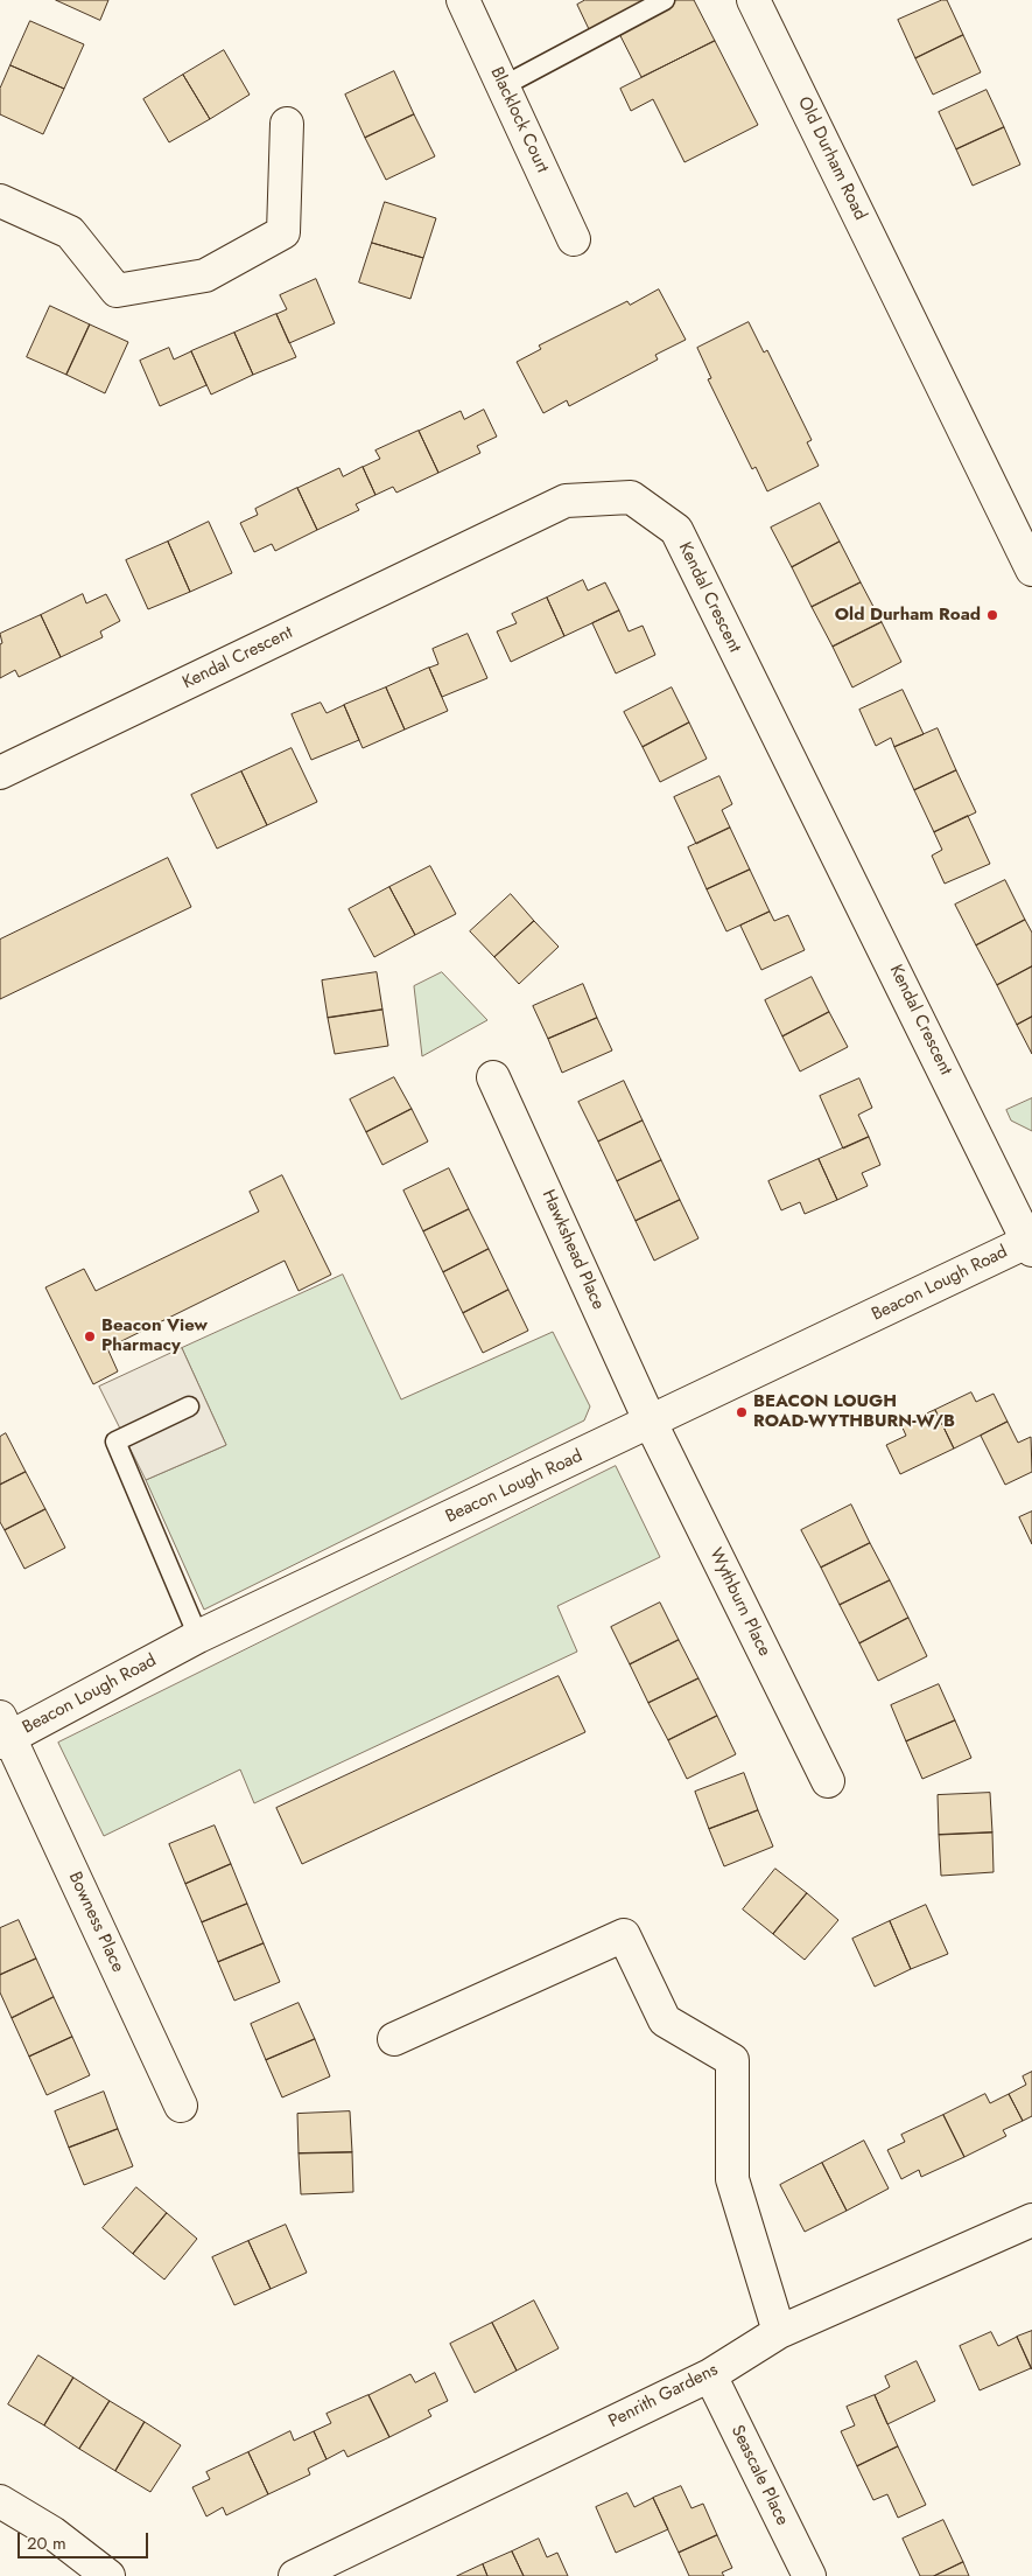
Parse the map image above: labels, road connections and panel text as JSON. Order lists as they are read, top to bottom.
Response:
{
  "streets": {
    "street": [
      "Blacklock Court",
      "Old Durham Road",
      "Kendal Crescent",
      "Hawkshead Place",
      "Beacon Lough Road",
      "Wythburn Place",
      "Bowness Place",
      "Penrith Gardens",
      "Seascale Place"
    ]
  },
  "crossings": [
    ["Kendal Crescent", "Beacon Lough Road"],
    ["Hawkshead Place", "Beacon Lough Road"],
    ["Hawkshead Place", "Wythburn Place"],
    ["Beacon Lough Road", "Wythburn Place"],
    ["Beacon Lough Road", "Bowness Place"],
    ["Penrith Gardens", "Seascale Place"]
  ],
  "places": ["Old Durham Road", "Beacon View Pharmacy", "BEACON LOUGH ROAD-WYTHBURN-W/B"],
  "scale_bar": "20 m"
}
